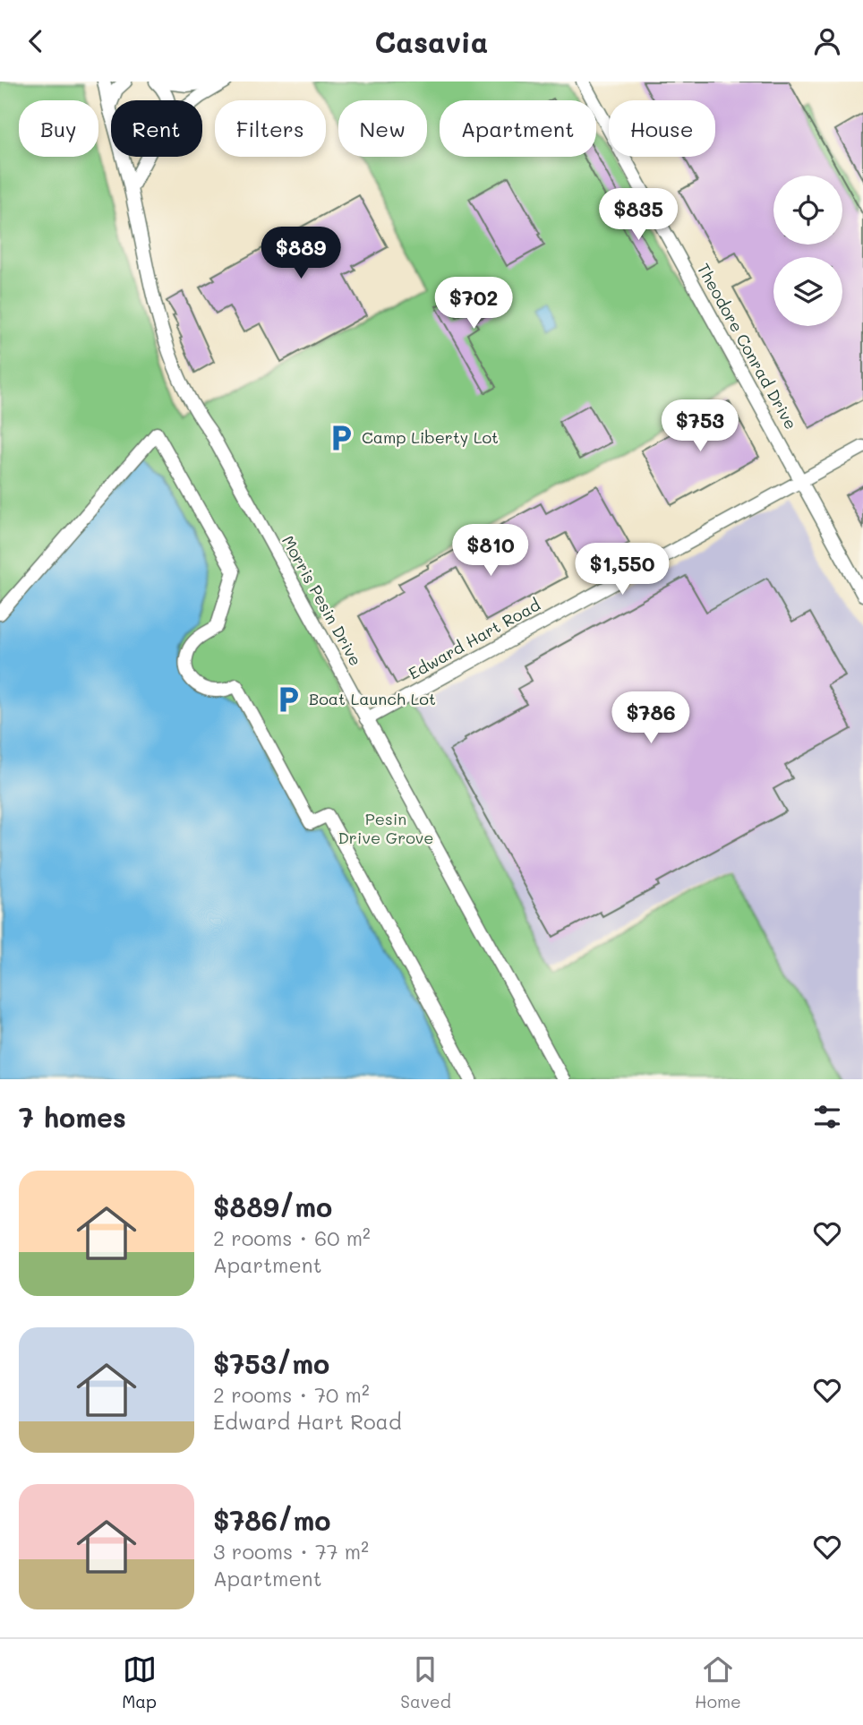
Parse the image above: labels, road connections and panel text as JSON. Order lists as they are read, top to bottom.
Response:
{
  "streets": {
    "street": ["Theodore Conrad Drive", "Morris Pesin Drive", "Edward Hart Road"]
  },
  "crossings": [
    ["Theodore Conrad Drive", "Edward Hart Road"],
    ["Morris Pesin Drive", "Edward Hart Road"]
  ],
  "parks": ["Pesin Drive Grove"],
  "places": {
    "parking": ["Camp Liberty Lot", "Boat Launch Lot"]
  },
  "page": {
    "header": "Casavia",
    "chip": [
      "Buy",
      "Rent",
      "Filters",
      "New",
      "Apartment",
      "House"
    ],
    "price": [
      "$835",
      "$889",
      "$702",
      "$753",
      "$810",
      "$1,550",
      "$786"
    ],
    "heading": "7 homes",
    "list": [
      {
        "name": "$889/mo",
        "note": "2 rooms · 60 m² · Apartment"
      },
      {
        "name": "$753/mo",
        "note": "2 rooms · 70 m² · Edward Hart Road"
      },
      {
        "name": "$786/mo",
        "note": "3 rooms · 77 m² · Apartment"
      }
    ],
    "tabs": ["Map", "Saved", "Home"]
  }
}
